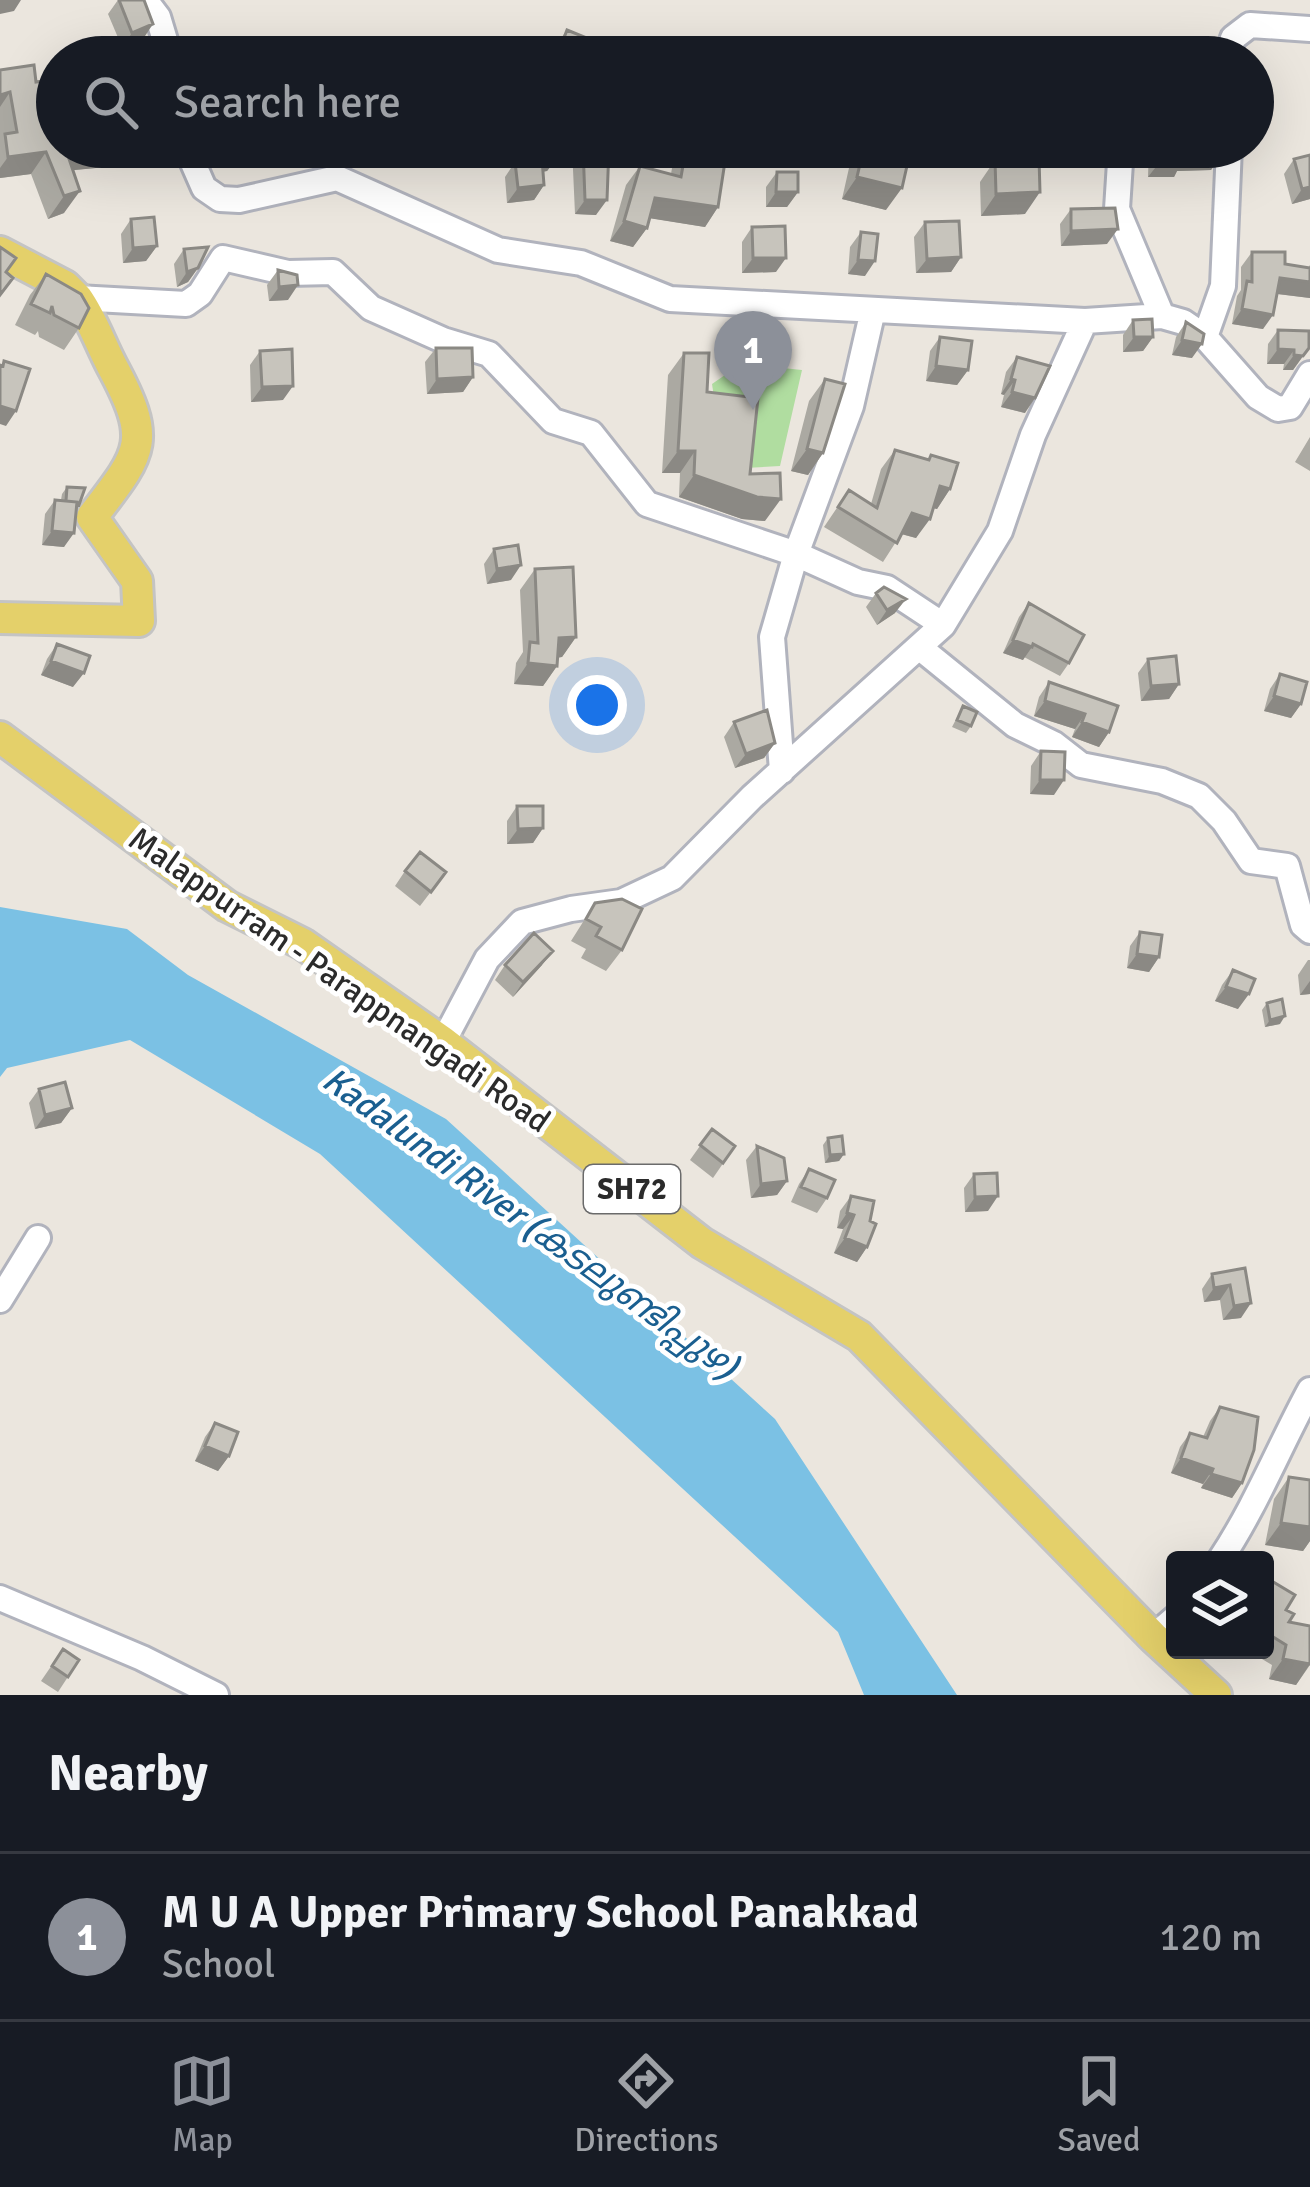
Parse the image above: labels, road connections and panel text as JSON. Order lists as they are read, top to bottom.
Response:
{
  "streets": {
    "main road": ["Malappurram - Parappnangadi Road", "SH72"]
  },
  "water": ["Kadalundi River (കടലുണ്ടിപ്പുഴ)"],
  "page": {
    "search": "Search here",
    "pins": "1",
    "heading": "Nearby",
    "list": [
      {
        "mark": "1",
        "name": "M U A Upper Primary School Panakkad",
        "note": "School",
        "value": "120 m"
      }
    ],
    "nav": ["Map", "Directions", "Saved"]
  }
}
